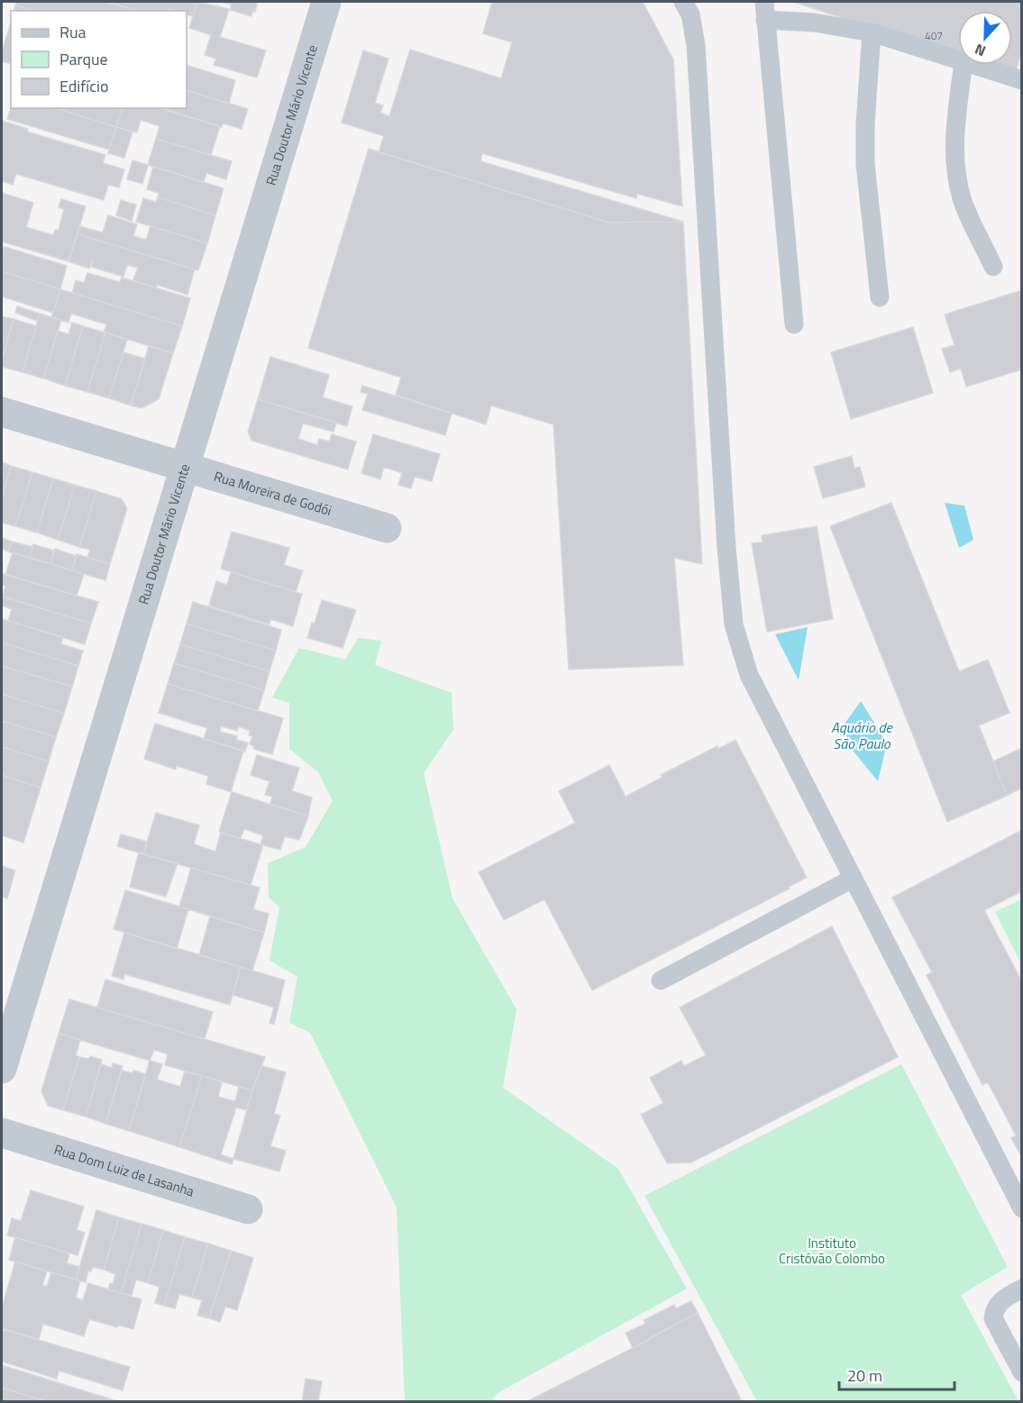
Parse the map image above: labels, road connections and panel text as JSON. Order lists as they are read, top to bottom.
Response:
{
  "streets": {
    "street": ["Rua Doutor Mário Vicente", "Rua Moreira de Godói", "Rua Dom Luiz de Lasanha"]
  },
  "crossings": [
    ["Rua Doutor Mário Vicente", "Rua Moreira de Godói"]
  ],
  "water": ["Aquário de São Paulo"],
  "parks": ["Instituto Cristóvão Colombo"],
  "house_numbers": ["407"],
  "legend": ["Rua", "Parque", "Edifício"],
  "scale_bar": "20 m",
  "north": "bottom"
}
